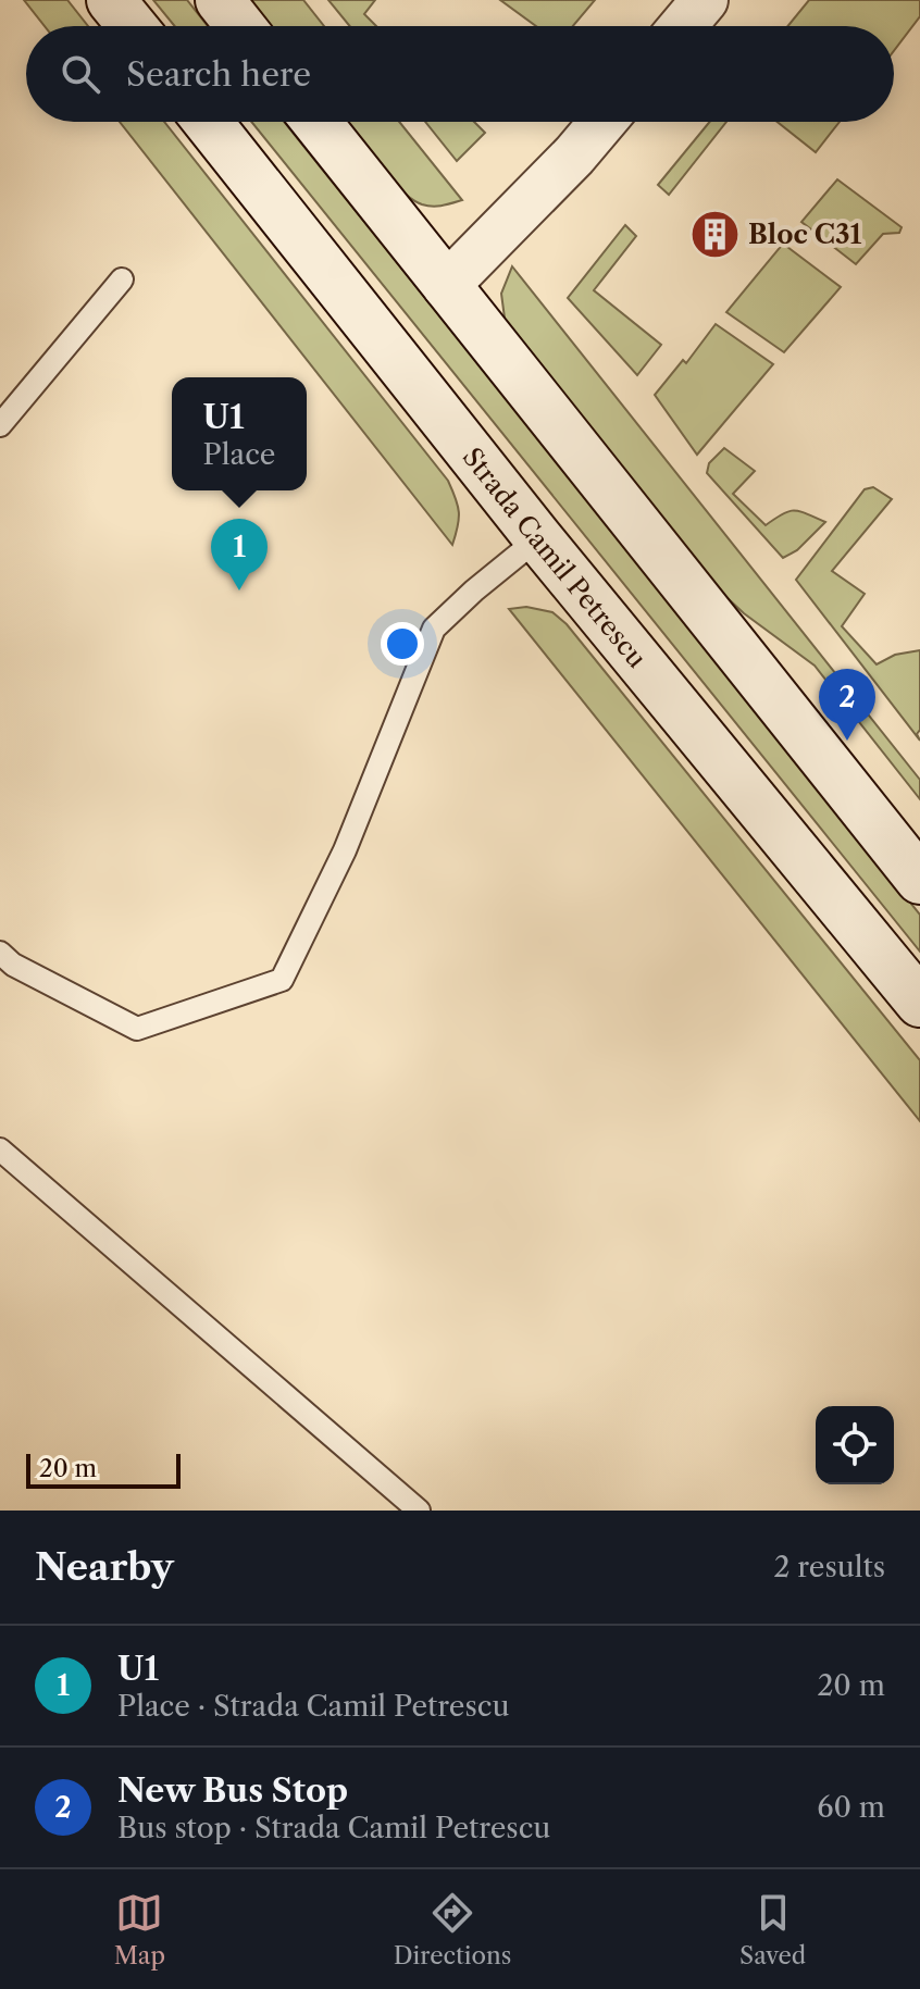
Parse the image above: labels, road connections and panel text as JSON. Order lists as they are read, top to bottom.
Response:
{
  "streets": {
    "street": ["Strada Camil Petrescu"]
  },
  "places": {
    "building": ["Bloc C31"]
  },
  "scale_bar": "20 m",
  "page": {
    "search": "Search here",
    "popup": ["U1", "Place"],
    "pins": ["1", "2"],
    "scale": "20 m",
    "heading": ["Nearby", "2 results"],
    "list": [
      {
        "mark": "1",
        "name": "U1",
        "note": "Place · Strada Camil Petrescu",
        "value": "20 m"
      },
      {
        "mark": "2",
        "name": "New Bus Stop",
        "note": "Bus stop · Strada Camil Petrescu",
        "value": "60 m"
      }
    ],
    "nav": ["Map", "Directions", "Saved"]
  }
}
